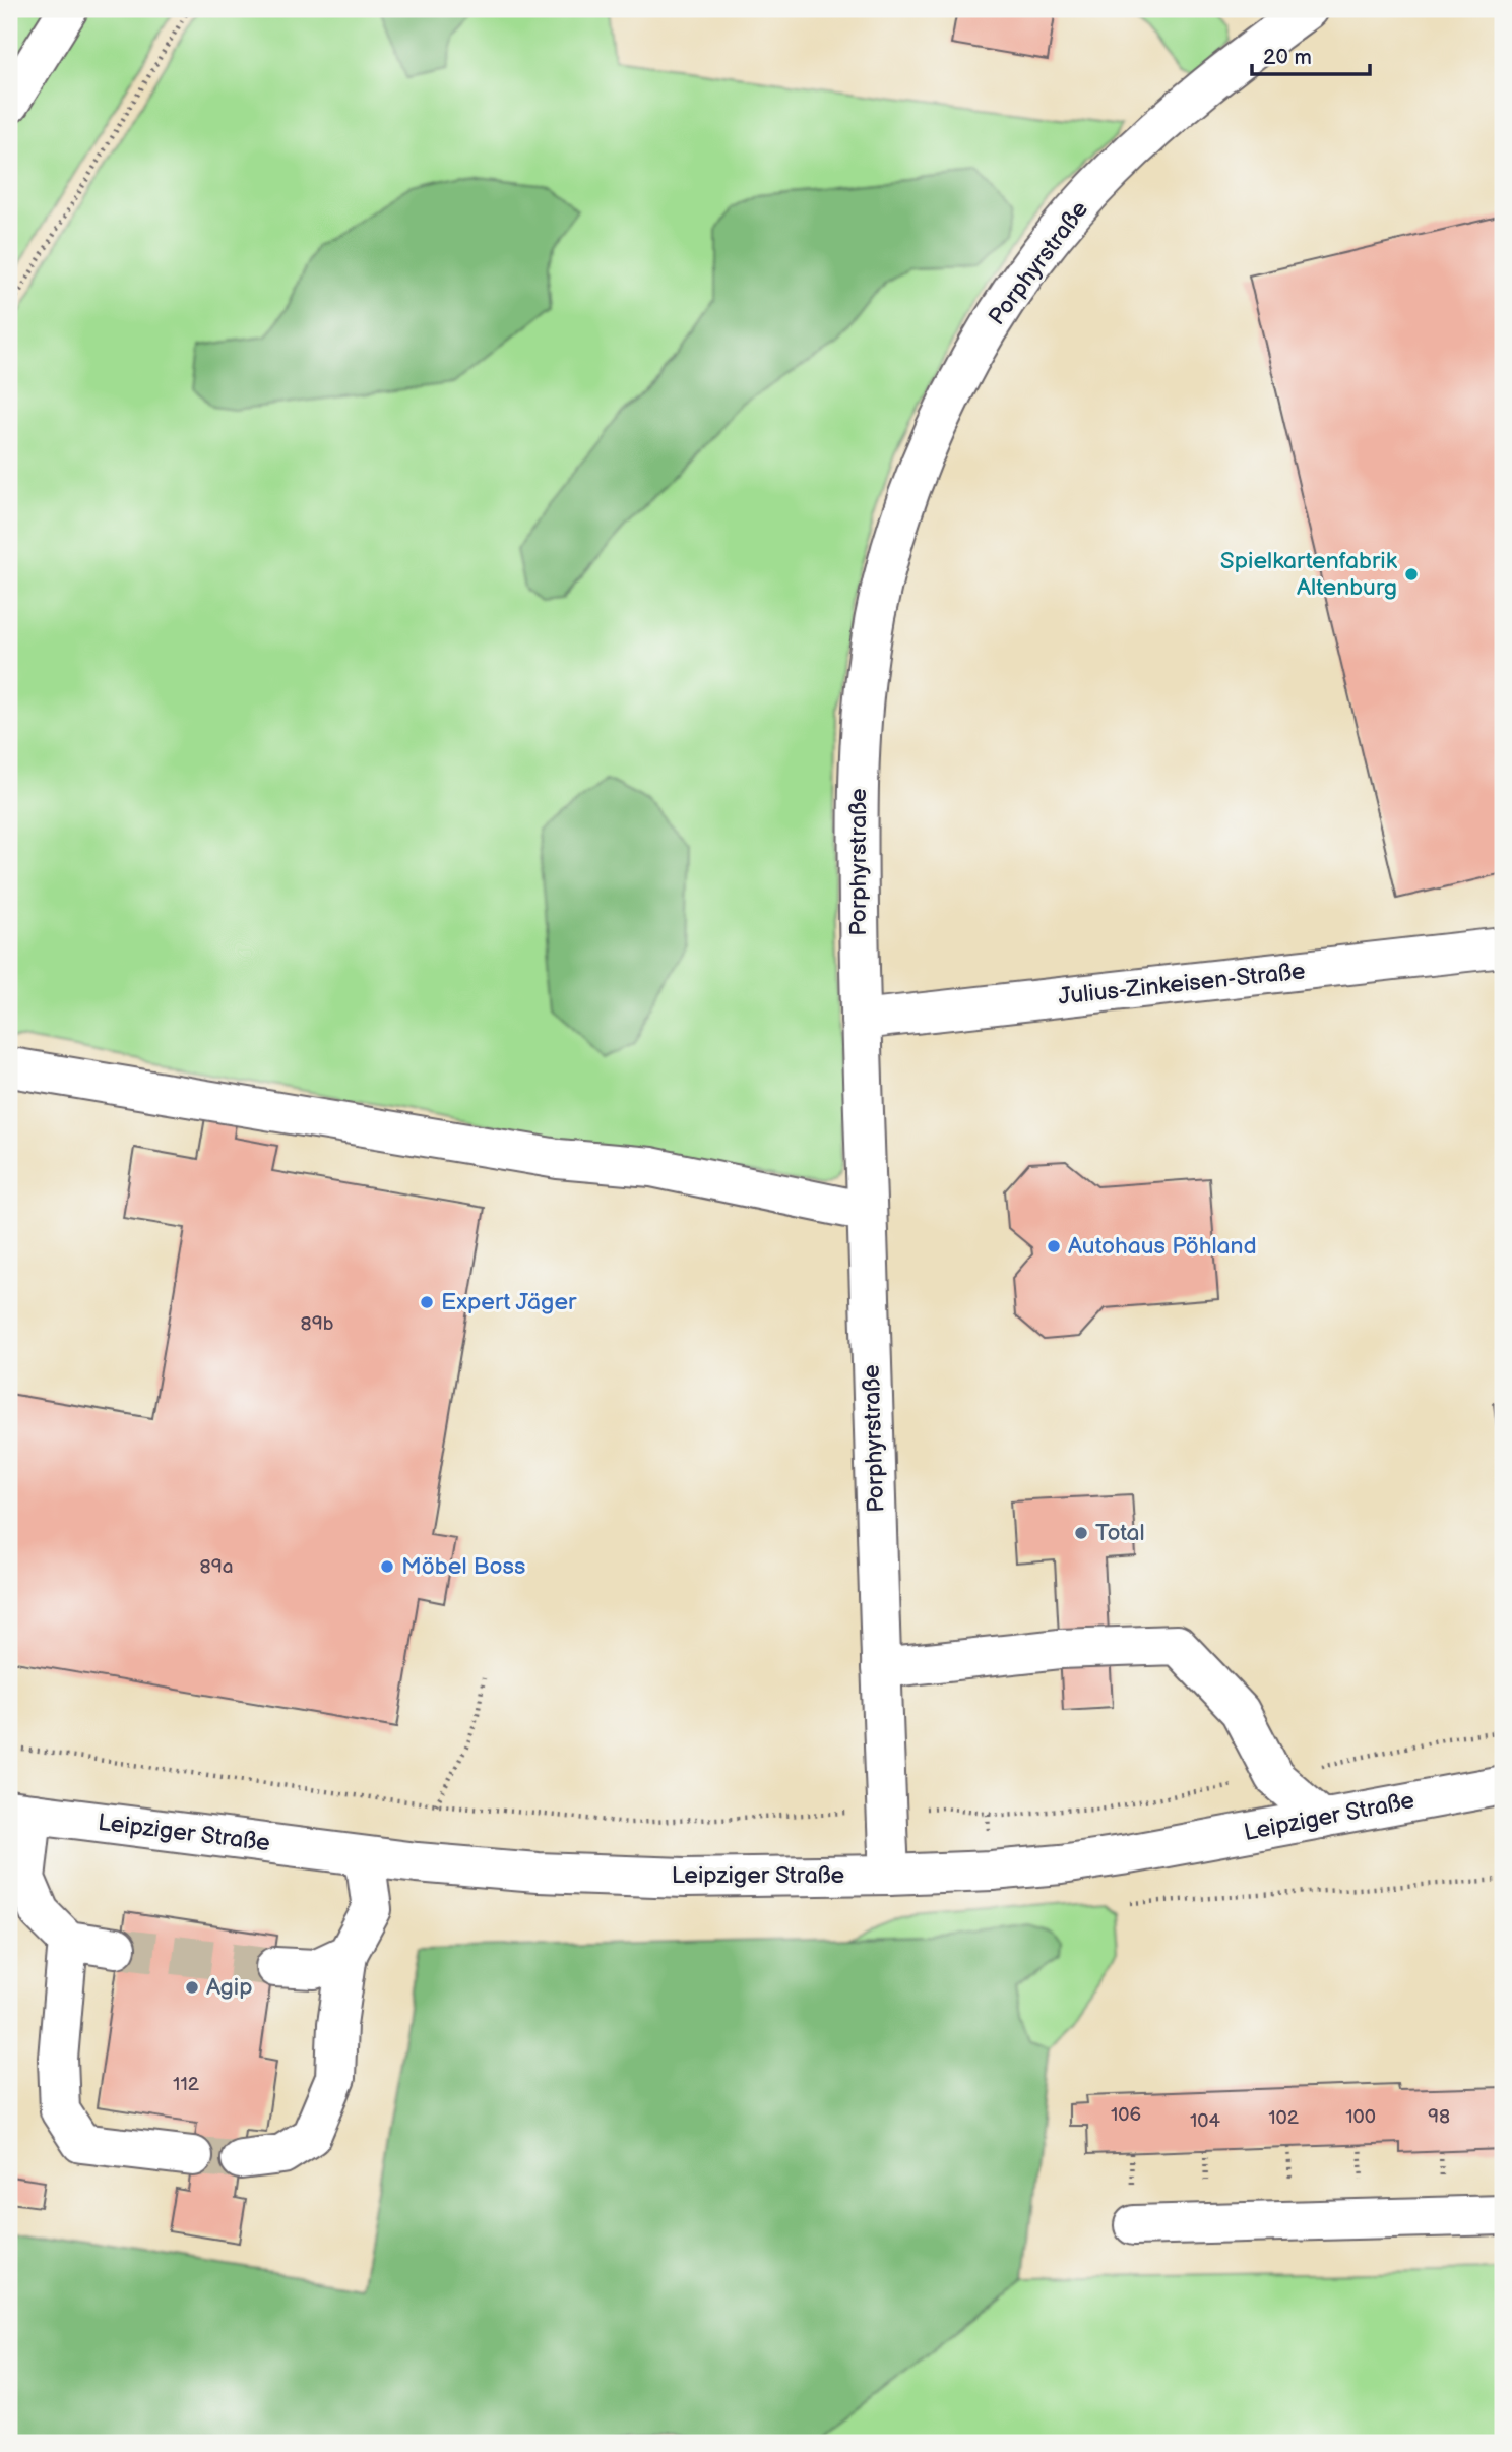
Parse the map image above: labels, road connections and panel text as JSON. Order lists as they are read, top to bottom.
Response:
{
  "streets": {
    "main road": ["Porphyrstraße", "Julius-Zinkeisen-Straße", "Leipziger Straße"]
  },
  "crossings": [
    ["Porphyrstraße", "Julius-Zinkeisen-Straße"],
    ["Porphyrstraße", "Leipziger Straße"]
  ],
  "places": [
    "Spielkartenfabrik Altenburg",
    "Autohaus Pöhland",
    "Expert Jäger",
    "Total",
    "Möbel Boss",
    "Agip"
  ],
  "house_numbers": [
    "89b",
    "89a",
    "112",
    "106",
    "100",
    "98",
    "102",
    "104"
  ],
  "scale_bar": "20 m"
}
